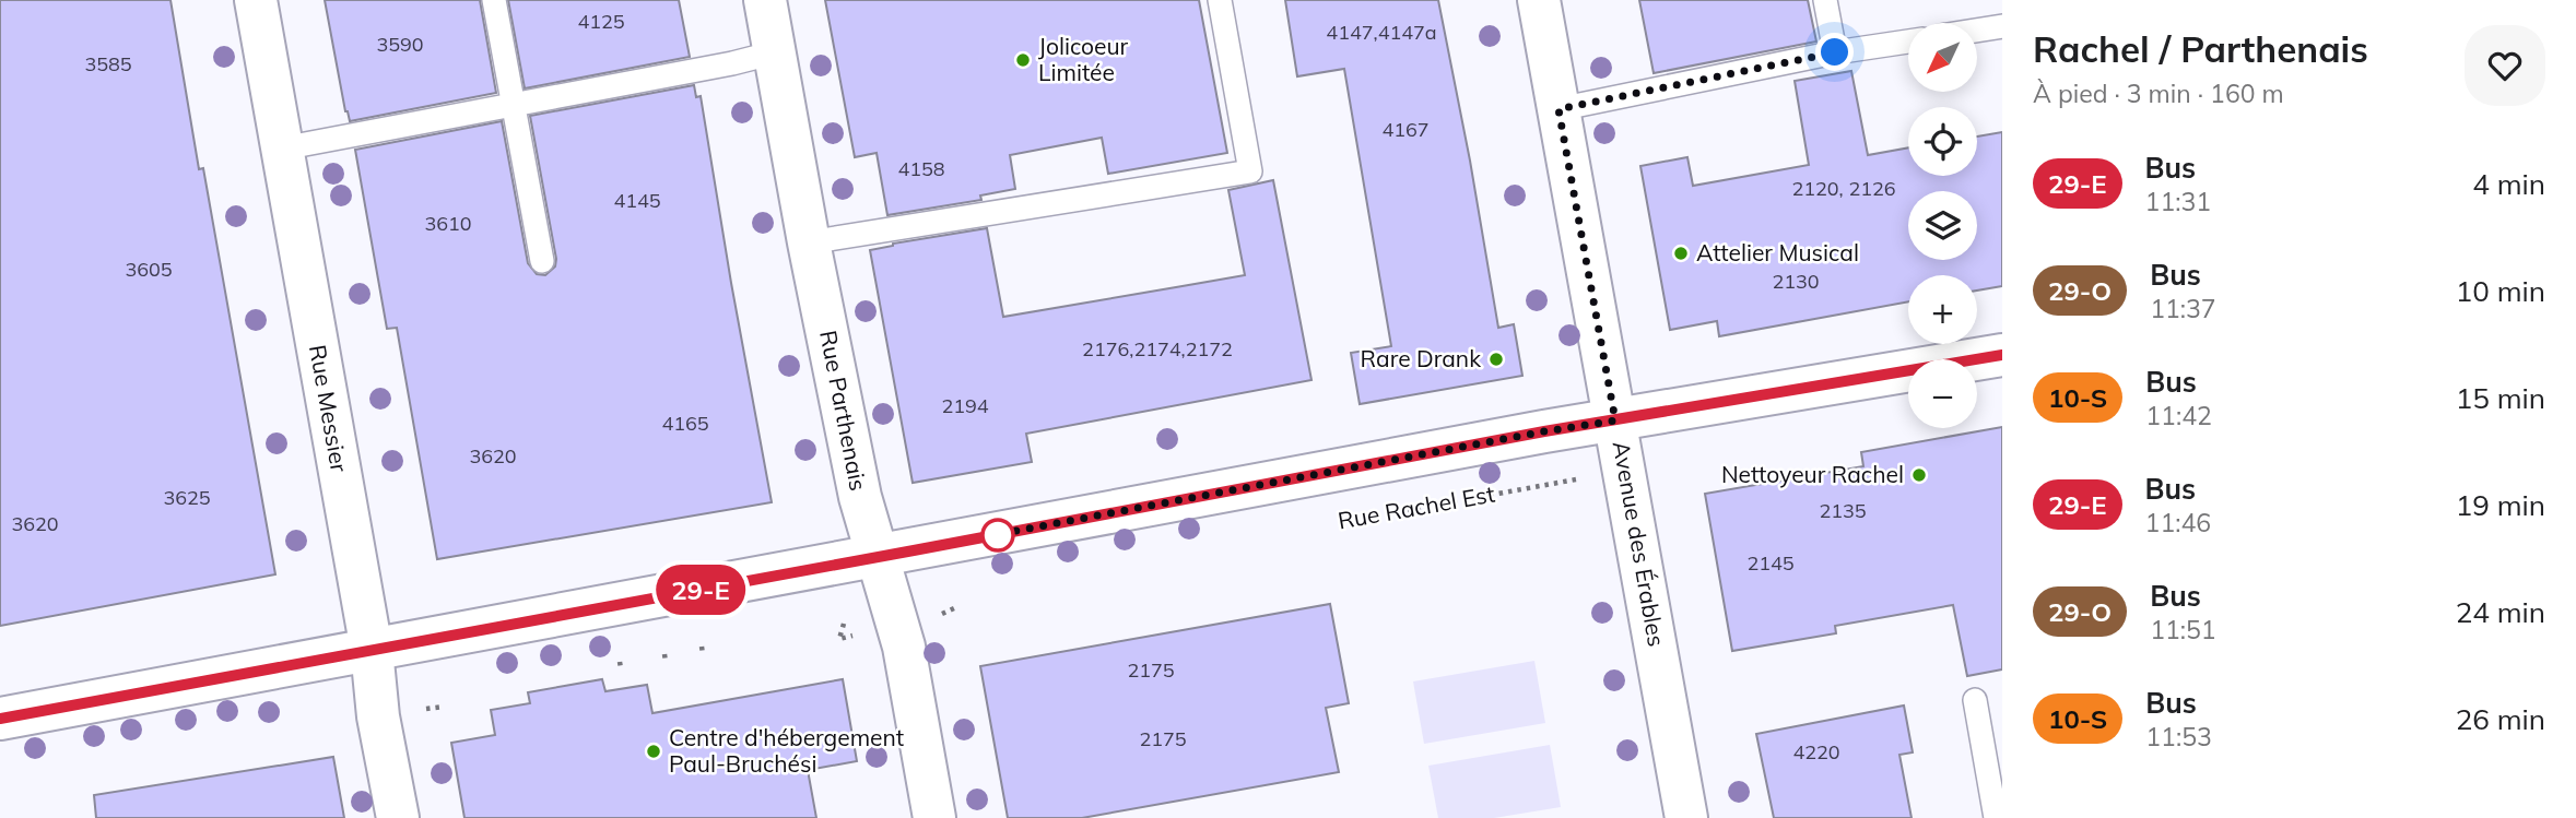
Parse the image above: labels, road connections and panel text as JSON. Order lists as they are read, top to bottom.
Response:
{
  "streets": {
    "street": ["Rue Messier", "Rue Parthenais", "Avenue des Érables"],
    "path": ["Rue Rachel Est"]
  },
  "crossings": [
    ["Rue Rachel Est", "Avenue des Érables"]
  ],
  "places": [
    "Jolicoeur Limitée",
    "Attelier Musical",
    "Rare Drank",
    "Nettoyeur Rachel",
    "Centre d'hébergement Paul-Bruchési"
  ],
  "lines": ["bus line 29-E"],
  "house_numbers": [
    "4125",
    "4147,4147a",
    "3590",
    "3585",
    "4167",
    "4158",
    "2120, 2126",
    "4145",
    "3610",
    "3605",
    "2130",
    "2176,2174,2172",
    "2194",
    "4165",
    "3620",
    "3625",
    "2135",
    "3620",
    "2145",
    "2175",
    "2175",
    "4220"
  ],
  "north": "bottom left",
  "page": {
    "on_map": "29-E",
    "heading": ["Rachel / Parthenais", "À pied · 3 min · 160 m"],
    "map_buttons": ["+", "−"],
    "list": [
      {
        "mark": "29-E",
        "name": "Bus",
        "note": "11:31",
        "value": "4 min"
      },
      {
        "mark": "29-O",
        "name": "Bus",
        "note": "11:37",
        "value": "10 min"
      },
      {
        "mark": "10-S",
        "name": "Bus",
        "note": "11:42",
        "value": "15 min"
      },
      {
        "mark": "29-E",
        "name": "Bus",
        "note": "11:46",
        "value": "19 min"
      },
      {
        "mark": "29-O",
        "name": "Bus",
        "note": "11:51",
        "value": "24 min"
      },
      {
        "mark": "10-S",
        "name": "Bus",
        "note": "11:53",
        "value": "26 min"
      }
    ]
  }
}
